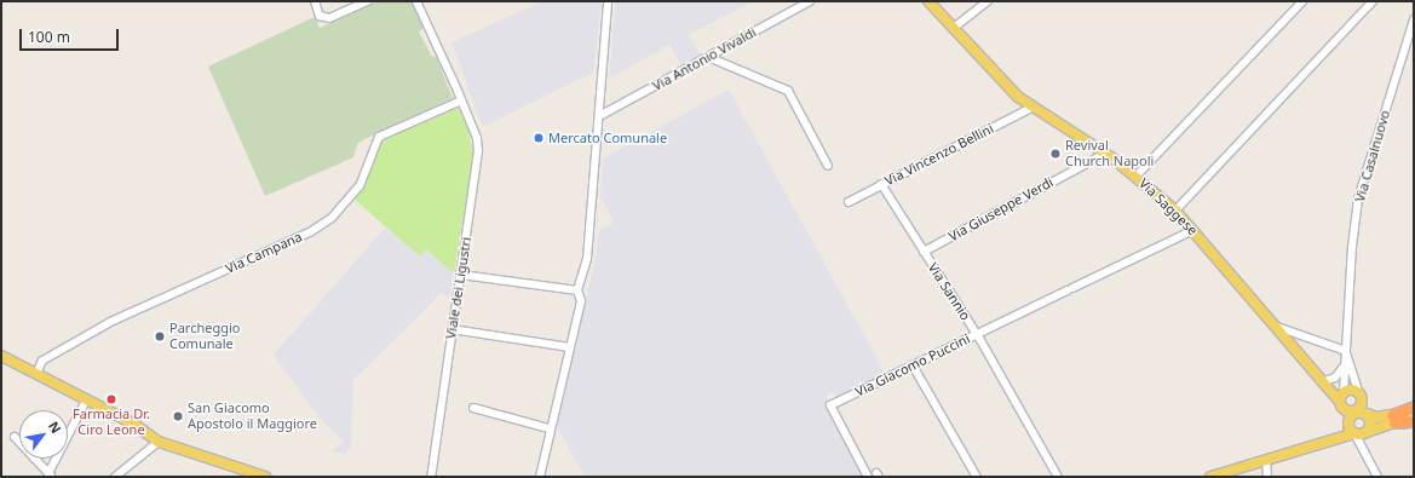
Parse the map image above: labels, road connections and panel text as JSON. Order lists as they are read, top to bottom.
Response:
{
  "streets": {
    "main road": ["Via Saggese"],
    "street": [
      "Via Antonio Vivaldi",
      "Via Vincenzo Bellini",
      "Via Casalnuovo",
      "Via Giuseppe Verdi",
      "Via Campana",
      "Viale dei Ligustri",
      "Via Sannio",
      "Via Giacomo Puccini"
    ]
  },
  "crossings": [
    ["Via Vincenzo Bellini", "Via Saggese"],
    ["Via Vincenzo Bellini", "Via Sannio"],
    ["Via Saggese", "Via Giuseppe Verdi"],
    ["Via Saggese", "Via Giacomo Puccini"],
    ["Via Giuseppe Verdi", "Via Sannio"],
    ["Via Campana", "Viale dei Ligustri"],
    ["Via Sannio", "Via Giacomo Puccini"]
  ],
  "places": [
    "Mercato Comunale",
    "Revival Church Napoli",
    "Parcheggio Comunale",
    "Farmacia Dr. Ciro Leone",
    "San Giacomo Apostolo il Maggiore"
  ],
  "scale_bar": "100 m",
  "north": "top right"
}
